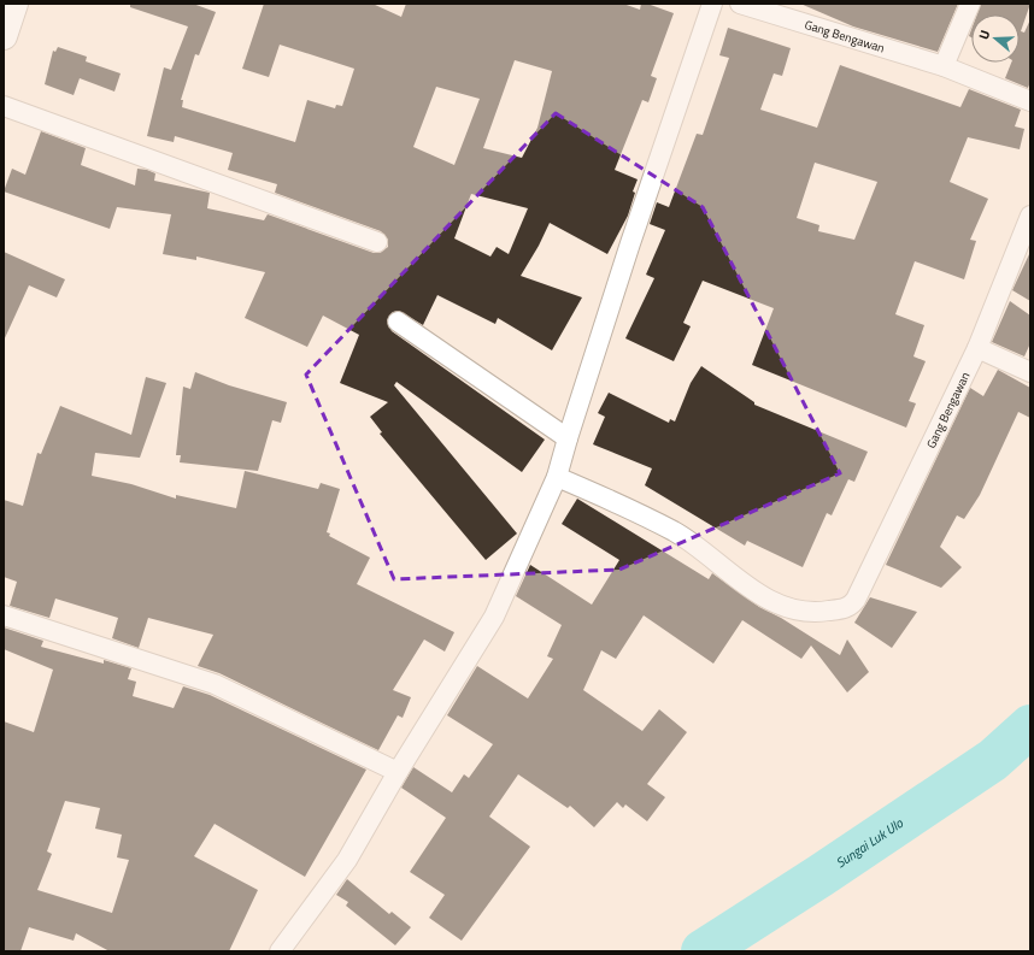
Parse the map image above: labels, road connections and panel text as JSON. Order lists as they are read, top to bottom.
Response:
{
  "streets": {
    "street": ["Gang Bengawan"]
  },
  "water": ["Sungai Luk Ulo"],
  "north": "left"
}
